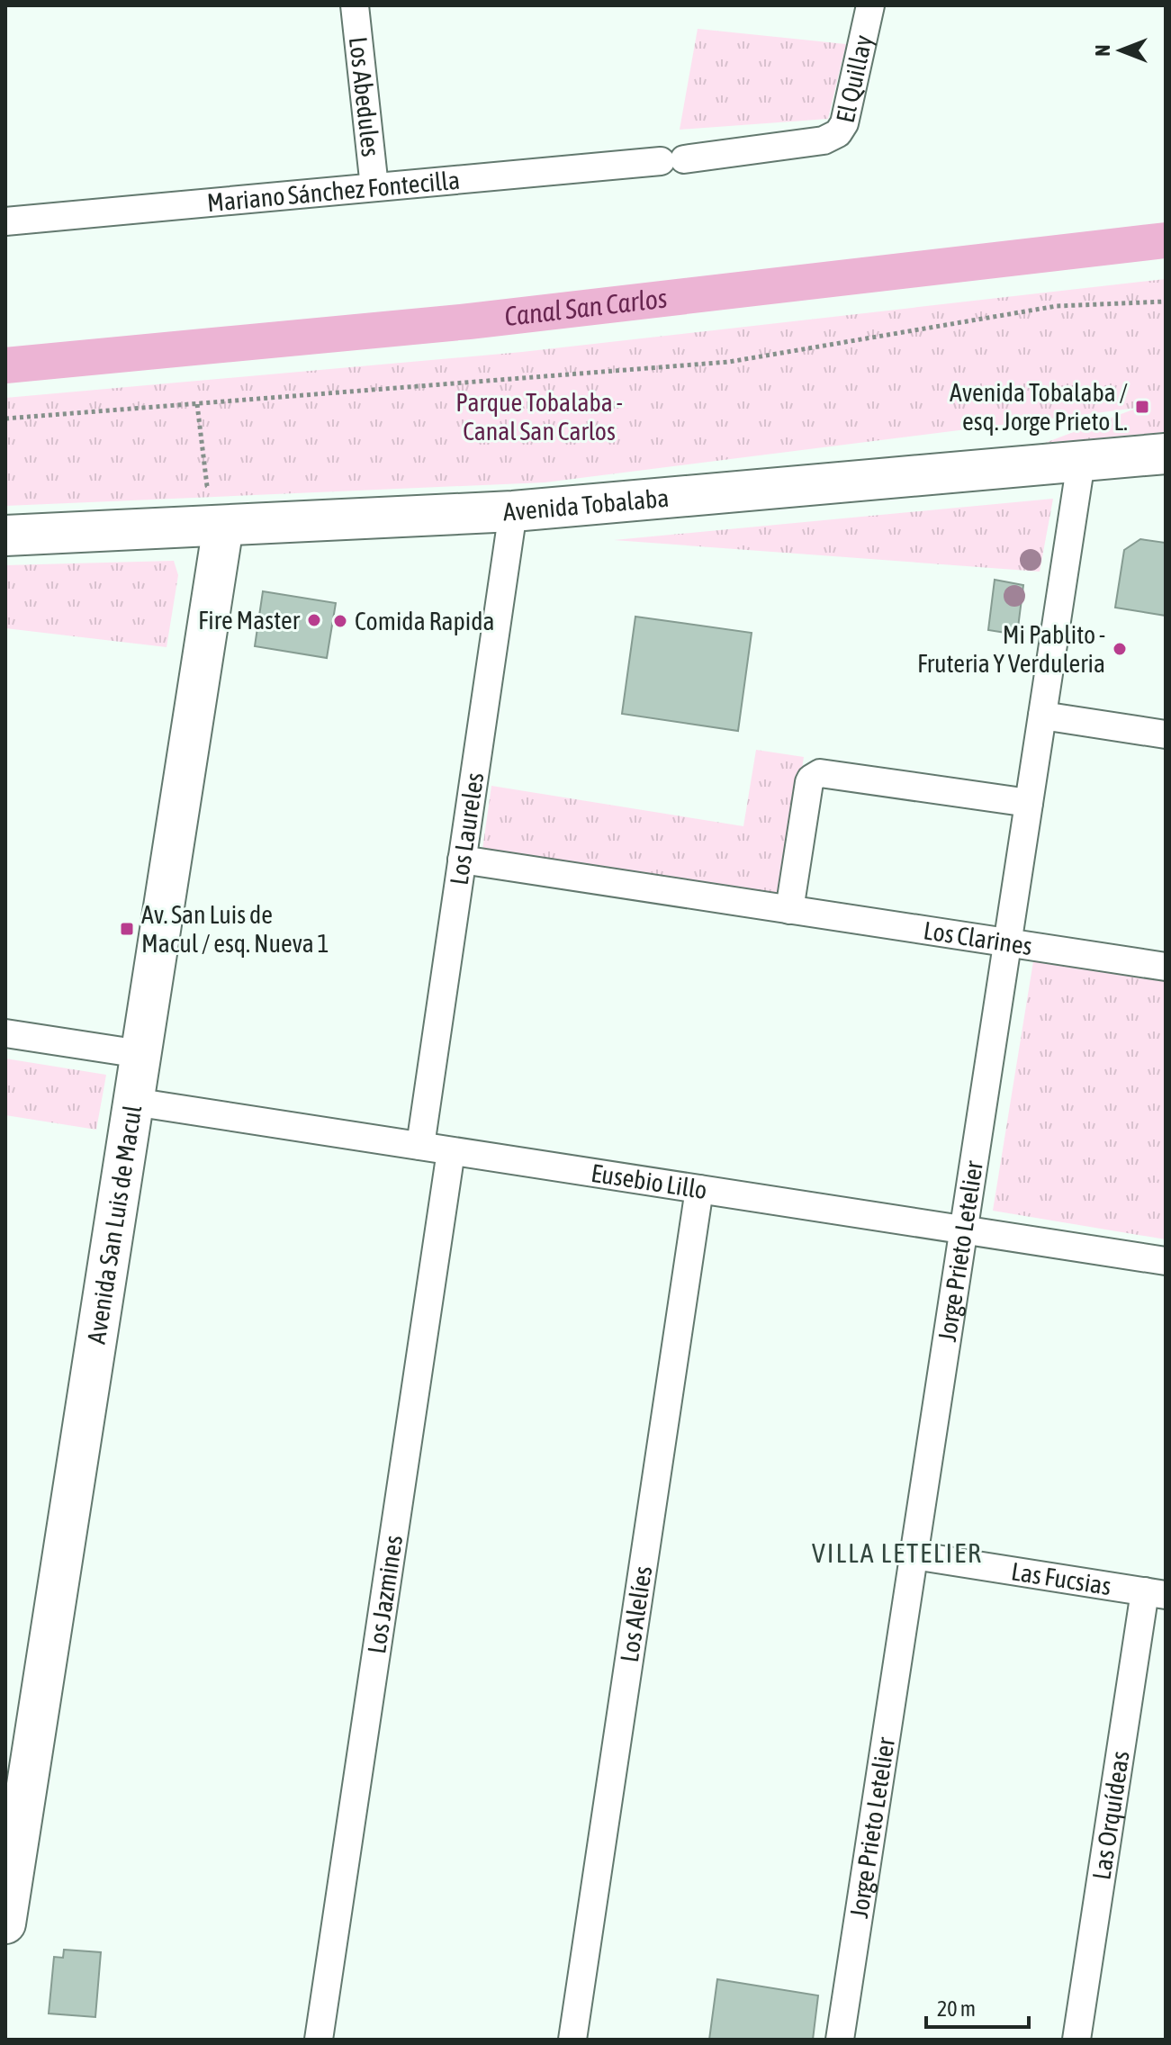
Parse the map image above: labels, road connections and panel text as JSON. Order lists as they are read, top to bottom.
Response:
{
  "streets": {
    "street": [
      "El Quillay",
      "Los Abedules",
      "Mariano Sánchez Fontecilla",
      "Avenida Tobalaba",
      "Los Laureles",
      "Los Clarines",
      "Eusebio Lillo",
      "Avenida San Luis de Macul",
      "Jorge Prieto Letelier",
      "Las Fucsias",
      "Los Jazmines",
      "Los Alelíes",
      "Las Orquídeas"
    ]
  },
  "crossings": [
    ["El Quillay", "Mariano Sánchez Fontecilla"],
    ["Los Abedules", "Mariano Sánchez Fontecilla"],
    ["Avenida Tobalaba", "Los Laureles"],
    ["Avenida Tobalaba", "Avenida San Luis de Macul"],
    ["Avenida Tobalaba", "Jorge Prieto Letelier"],
    ["Los Laureles", "Los Clarines"],
    ["Los Laureles", "Eusebio Lillo"],
    ["Los Clarines", "Jorge Prieto Letelier"],
    ["Eusebio Lillo", "Avenida San Luis de Macul"],
    ["Eusebio Lillo", "Jorge Prieto Letelier"],
    ["Eusebio Lillo", "Los Jazmines"],
    ["Eusebio Lillo", "Los Alelíes"],
    ["Jorge Prieto Letelier", "Las Fucsias"],
    ["Las Fucsias", "Las Orquídeas"]
  ],
  "districts": ["VILLA LETELIER"],
  "water": ["Canal San Carlos"],
  "parks": ["Parque Tobalaba - Canal San Carlos"],
  "places": {
    "transit": ["Avenida Tobalaba / esq. Jorge Prieto L.", "Av. San Luis de Macul / esq. Nueva 1"],
    "other": ["Fire Master", "Comida Rapida", "Mi Pablito - Fruteria Y Verduleria"]
  },
  "scale_bar": "20 m",
  "north": "left"
}
